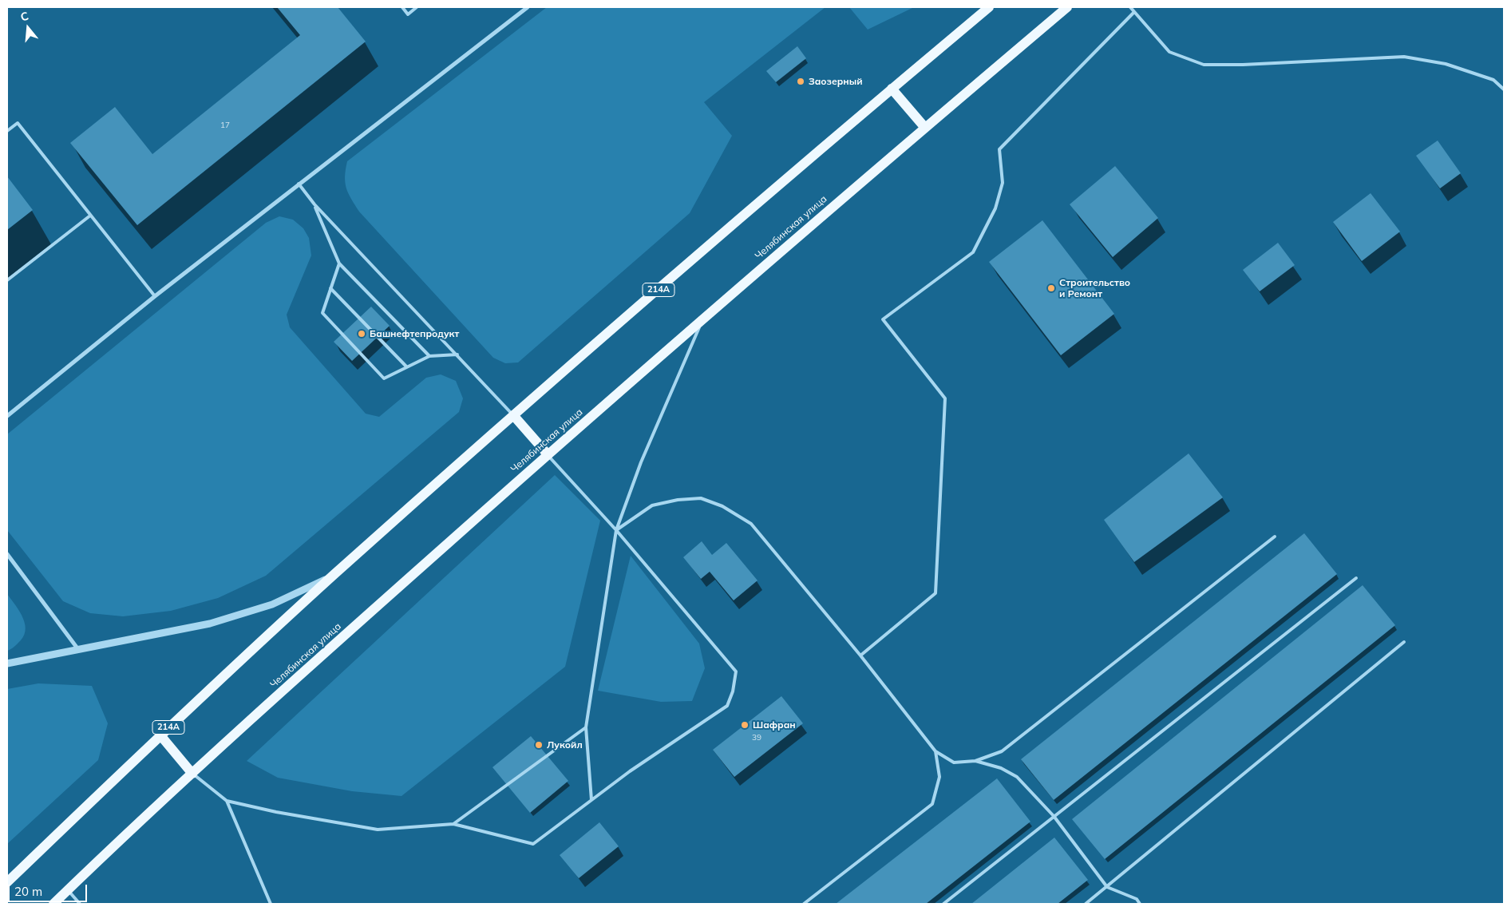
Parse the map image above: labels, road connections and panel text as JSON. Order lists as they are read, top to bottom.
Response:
{
  "streets": {
    "main road": ["Челябинская улица", "214А"]
  },
  "places": [
    "Заозерный",
    "Строительство и Ремонт",
    "Башнефтепродукт",
    "Шафран",
    "Лукойл"
  ],
  "house_numbers": ["17", "39"],
  "scale_bar": "20 m",
  "north": "top"
}
